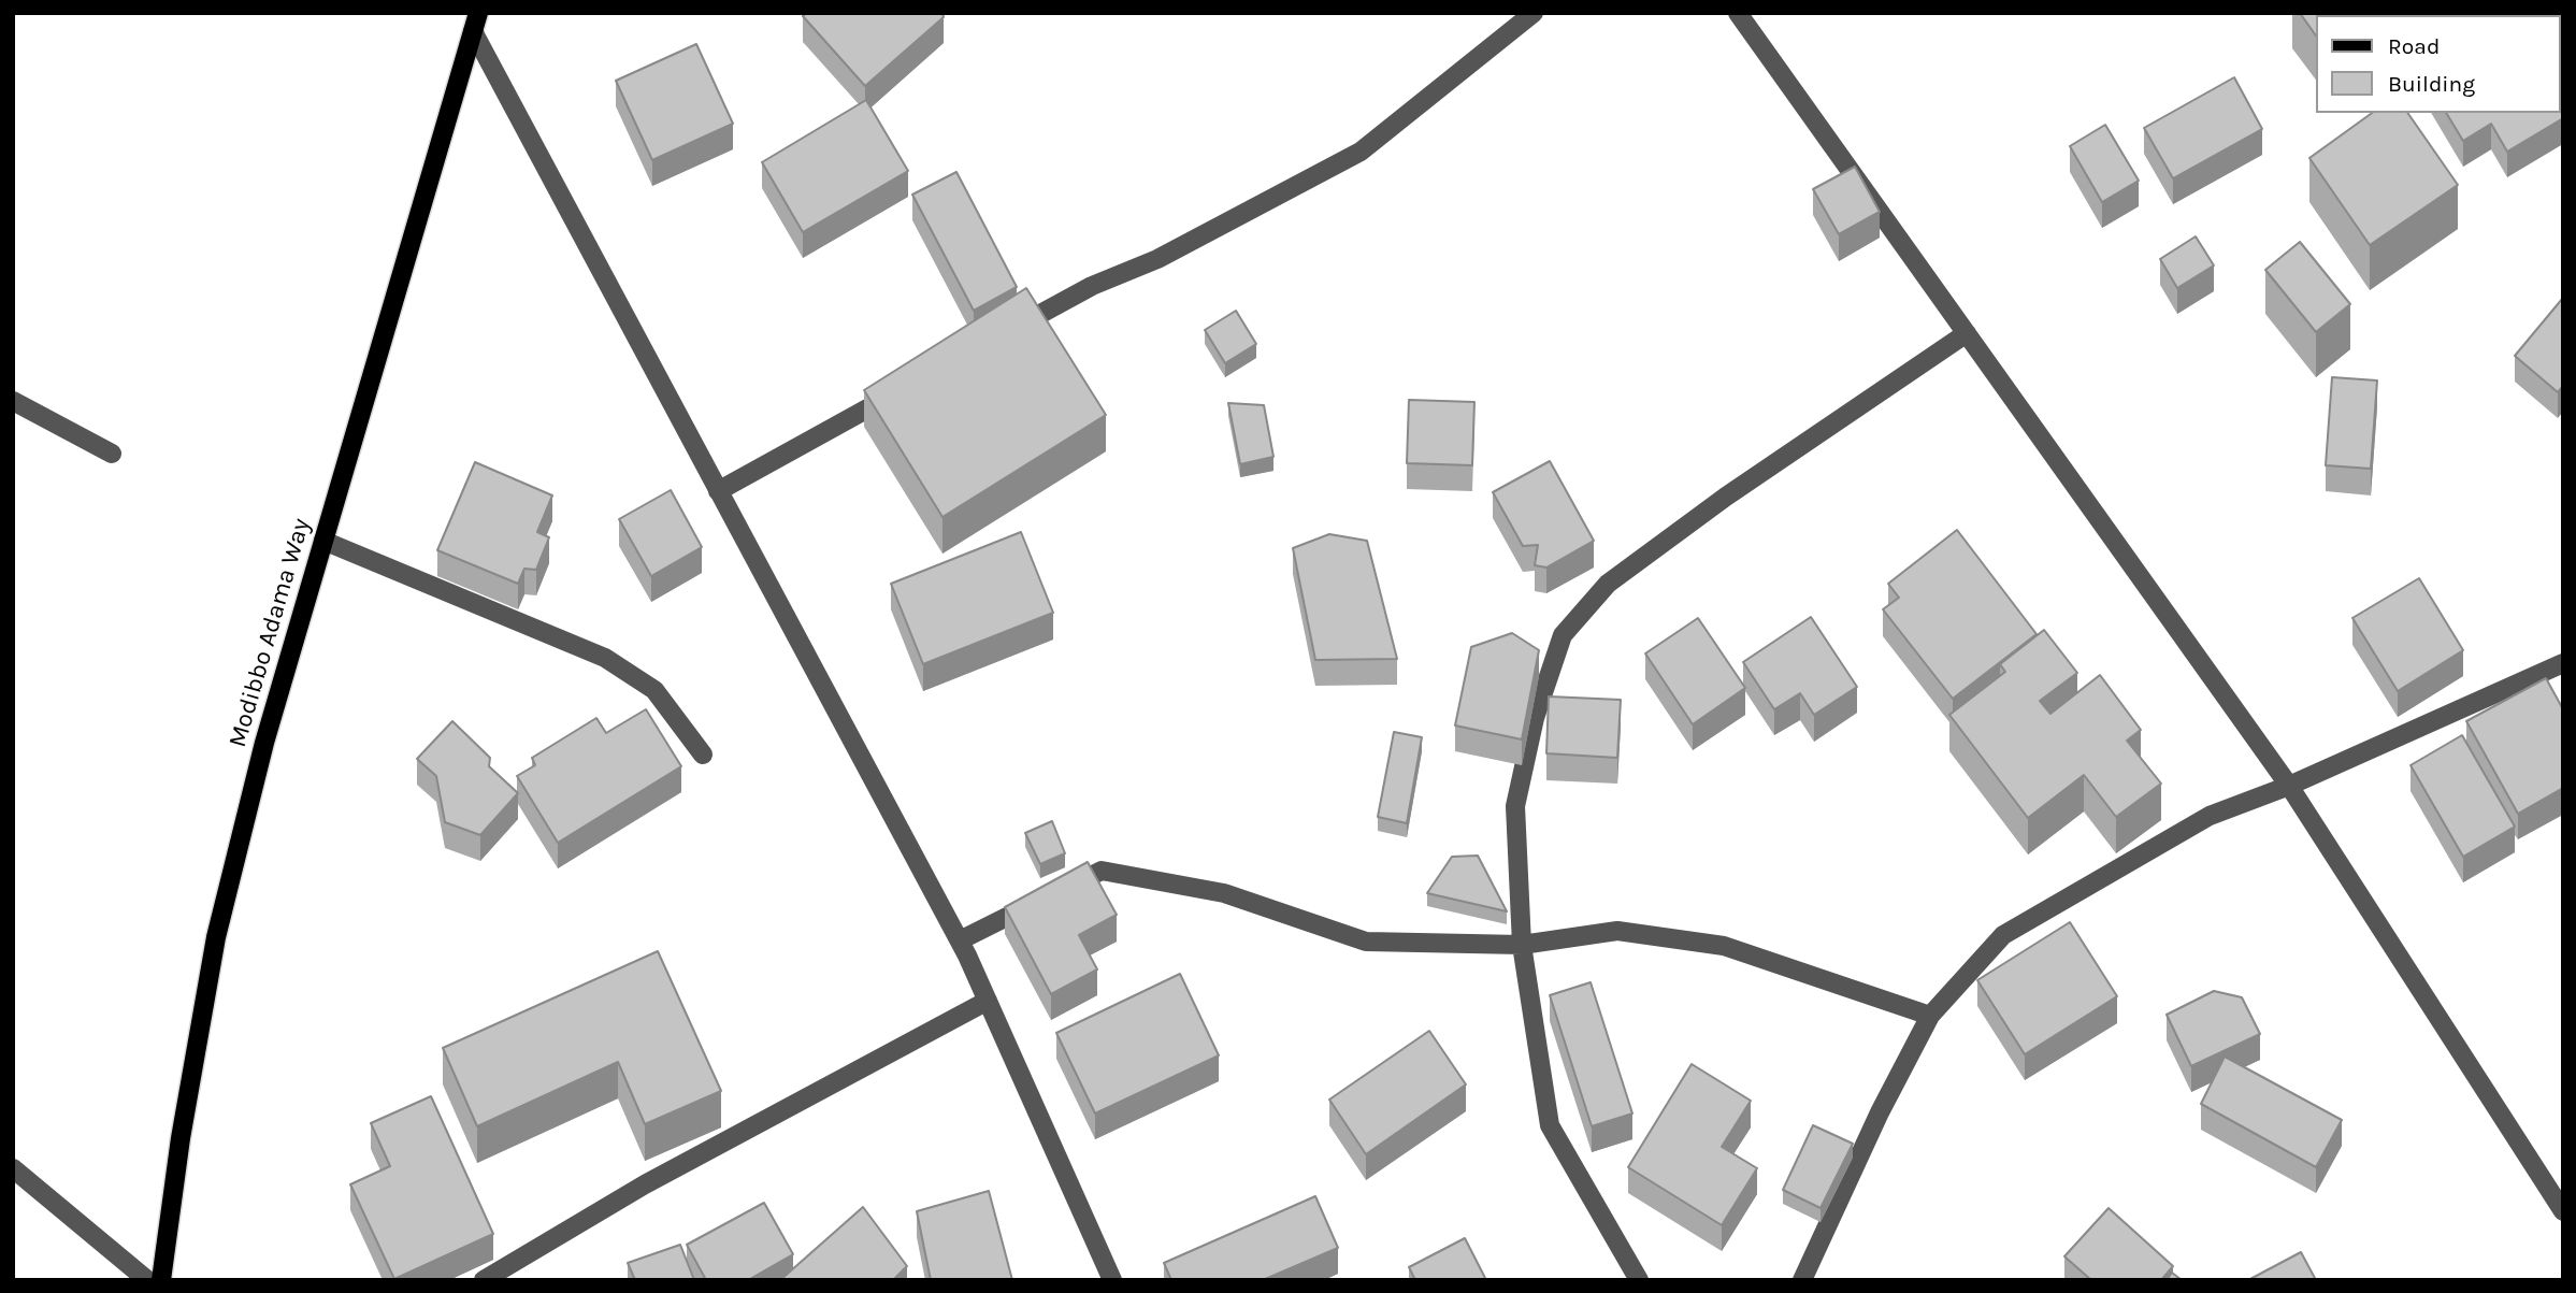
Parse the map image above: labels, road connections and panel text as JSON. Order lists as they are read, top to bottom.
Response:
{
  "streets": {
    "main road": ["Modibbo Adama Way"]
  },
  "legend": ["Road", "Building"]
}
